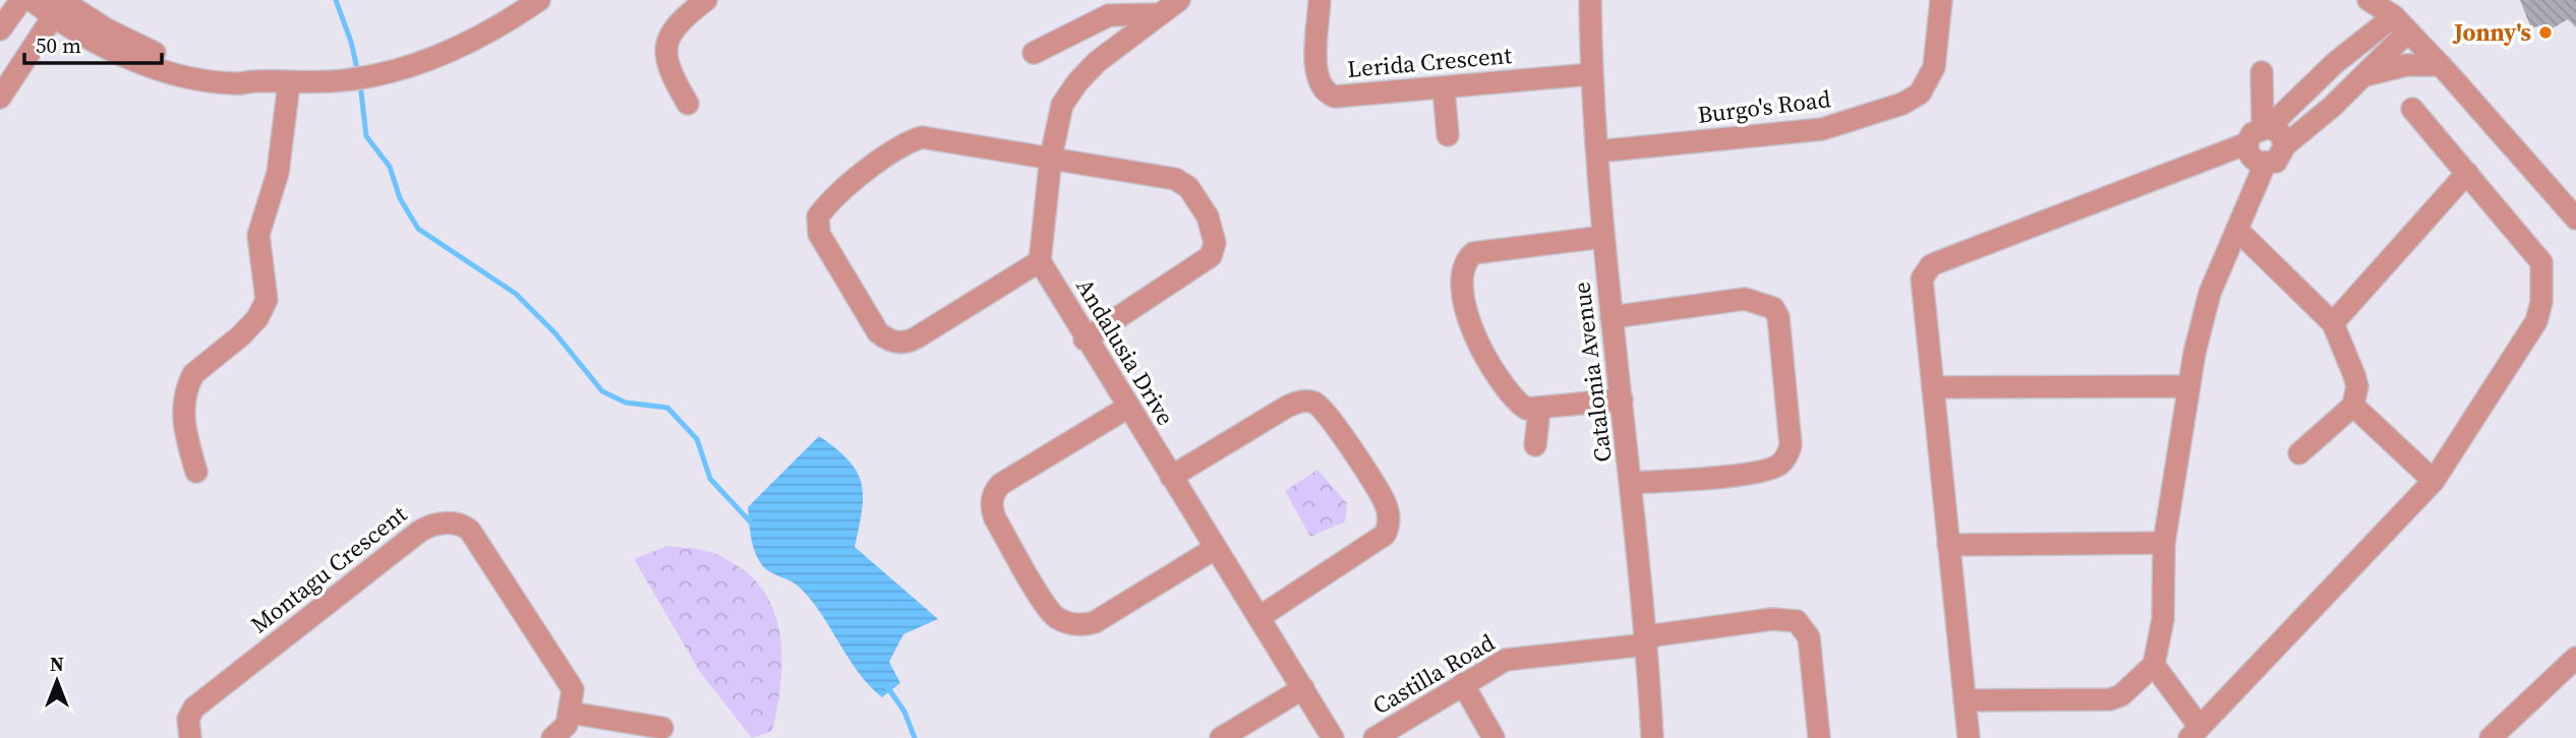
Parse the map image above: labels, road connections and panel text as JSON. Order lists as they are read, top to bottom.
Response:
{
  "streets": {
    "street": [
      "Lerida Crescent",
      "Burgo's Road",
      "Andalusia Drive",
      "Catalonia Avenue",
      "Montagu Crescent",
      "Castilla Road"
    ]
  },
  "crossings": [
    ["Lerida Crescent", "Catalonia Avenue"],
    ["Burgo's Road", "Catalonia Avenue"],
    ["Catalonia Avenue", "Castilla Road"]
  ],
  "places": ["Jonny's"],
  "scale_bar": "50 m",
  "north": "top"
}
